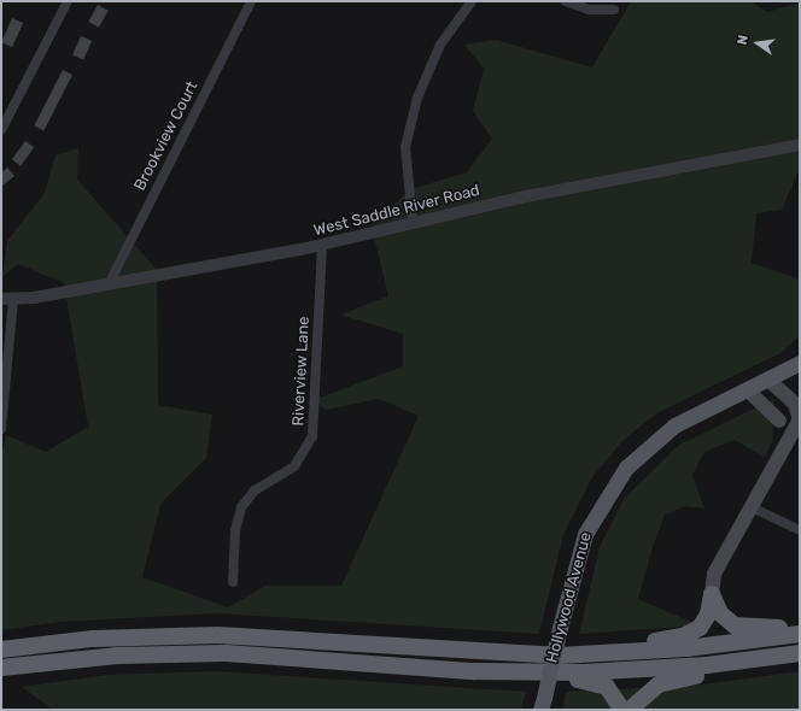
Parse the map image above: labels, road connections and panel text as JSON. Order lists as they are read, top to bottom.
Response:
{
  "streets": {
    "main road": ["Hollywood Avenue"],
    "street": ["Brookview Court", "West Saddle River Road", "Riverview Lane"]
  },
  "crossings": [
    ["Brookview Court", "West Saddle River Road"],
    ["West Saddle River Road", "Riverview Lane"]
  ],
  "north": "left"
}
